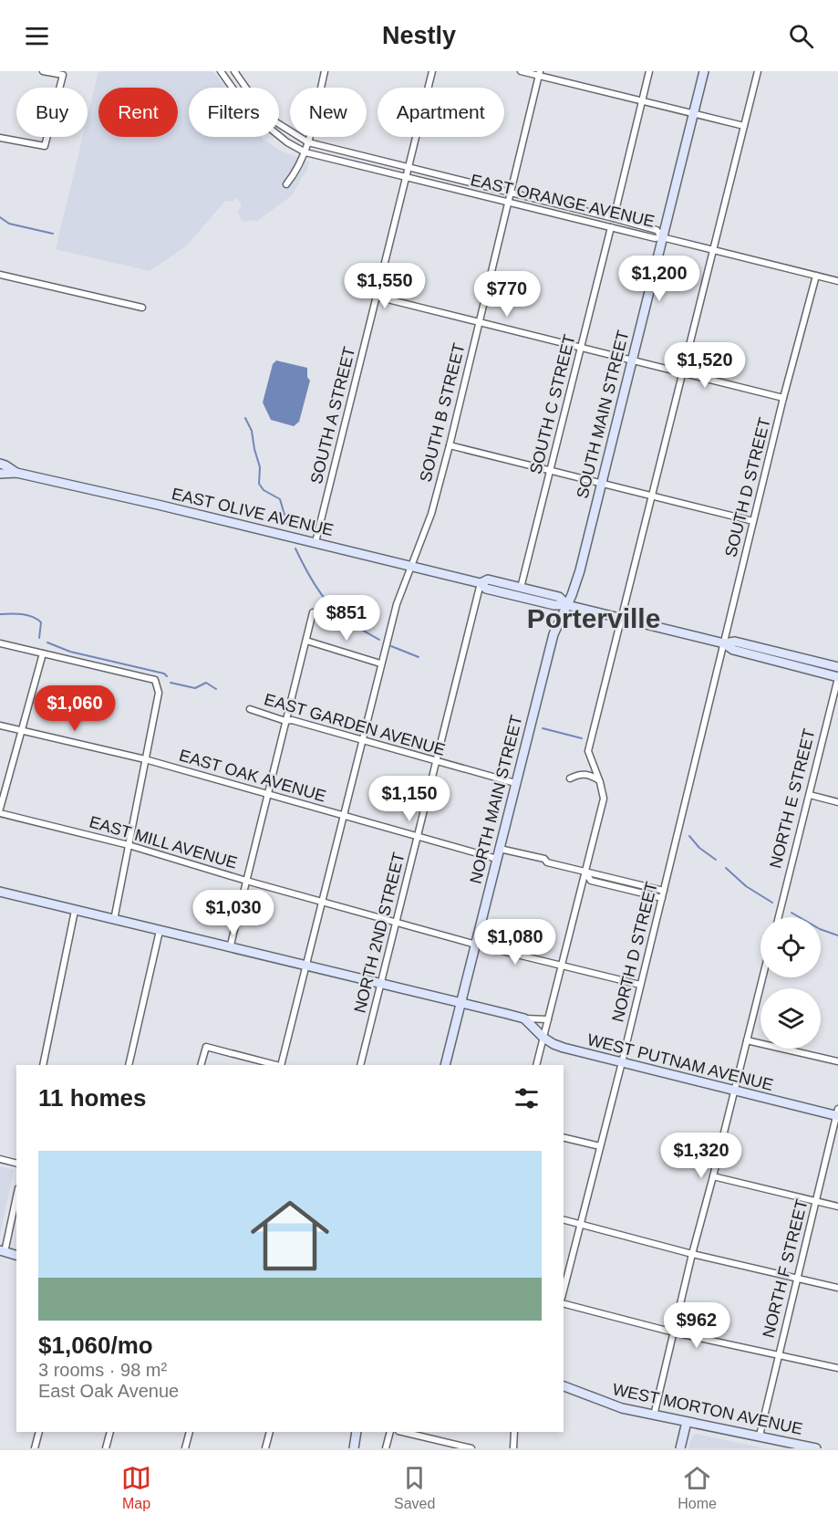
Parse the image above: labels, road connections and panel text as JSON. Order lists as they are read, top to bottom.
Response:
{
  "streets": {
    "main road": [
      "SOUTH MAIN STREET",
      "EAST OLIVE AVENUE",
      "NORTH MAIN STREET",
      "WEST PUTNAM AVENUE",
      "WEST MORTON AVENUE"
    ],
    "street": [
      "EAST ORANGE AVENUE",
      "SOUTH C STREET",
      "SOUTH B STREET",
      "SOUTH A STREET",
      "SOUTH D STREET",
      "EAST GARDEN AVENUE",
      "EAST OAK AVENUE",
      "NORTH E STREET",
      "EAST MILL AVENUE",
      "NORTH 2ND STREET",
      "NORTH D STREET",
      "NORTH F STREET"
    ]
  },
  "crossings": [
    ["EAST ORANGE AVENUE", "SOUTH C STREET"],
    ["EAST ORANGE AVENUE", "SOUTH B STREET"],
    ["EAST ORANGE AVENUE", "SOUTH MAIN STREET"],
    ["EAST ORANGE AVENUE", "SOUTH A STREET"],
    ["SOUTH C STREET", "EAST OLIVE AVENUE"],
    ["SOUTH B STREET", "EAST OLIVE AVENUE"],
    ["SOUTH B STREET", "EAST GARDEN AVENUE"],
    ["SOUTH B STREET", "EAST OAK AVENUE"],
    ["SOUTH B STREET", "EAST MILL AVENUE"],
    ["SOUTH MAIN STREET", "EAST OLIVE AVENUE"],
    ["SOUTH MAIN STREET", "NORTH MAIN STREET"],
    ["SOUTH A STREET", "EAST OLIVE AVENUE"],
    ["SOUTH D STREET", "NORTH D STREET"],
    ["EAST OLIVE AVENUE", "NORTH MAIN STREET"],
    ["EAST OLIVE AVENUE", "NORTH 2ND STREET"],
    ["EAST GARDEN AVENUE", "NORTH MAIN STREET"],
    ["EAST GARDEN AVENUE", "NORTH 2ND STREET"],
    ["EAST OAK AVENUE", "NORTH MAIN STREET"],
    ["EAST OAK AVENUE", "NORTH 2ND STREET"],
    ["NORTH MAIN STREET", "EAST MILL AVENUE"],
    ["EAST MILL AVENUE", "NORTH 2ND STREET"],
    ["EAST MILL AVENUE", "NORTH D STREET"],
    ["NORTH D STREET", "WEST PUTNAM AVENUE"],
    ["WEST PUTNAM AVENUE", "NORTH F STREET"],
    ["NORTH F STREET", "WEST MORTON AVENUE"]
  ],
  "districts": ["Porterville"],
  "page": {
    "header": "Nestly",
    "chip": [
      "Buy",
      "Rent",
      "Filters",
      "New",
      "Apartment"
    ],
    "price": [
      "$1,200",
      "$1,550",
      "$770",
      "$1,520",
      "$851",
      "$1,060",
      "$1,150",
      "$1,030",
      "$1,080",
      "$1,320",
      "$962"
    ],
    "heading": "11 homes",
    "list": [
      {
        "name": "$1,060/mo",
        "note": "3 rooms · 98 m² · East Oak Avenue"
      }
    ],
    "tabs": ["Map", "Saved", "Home"]
  }
}
